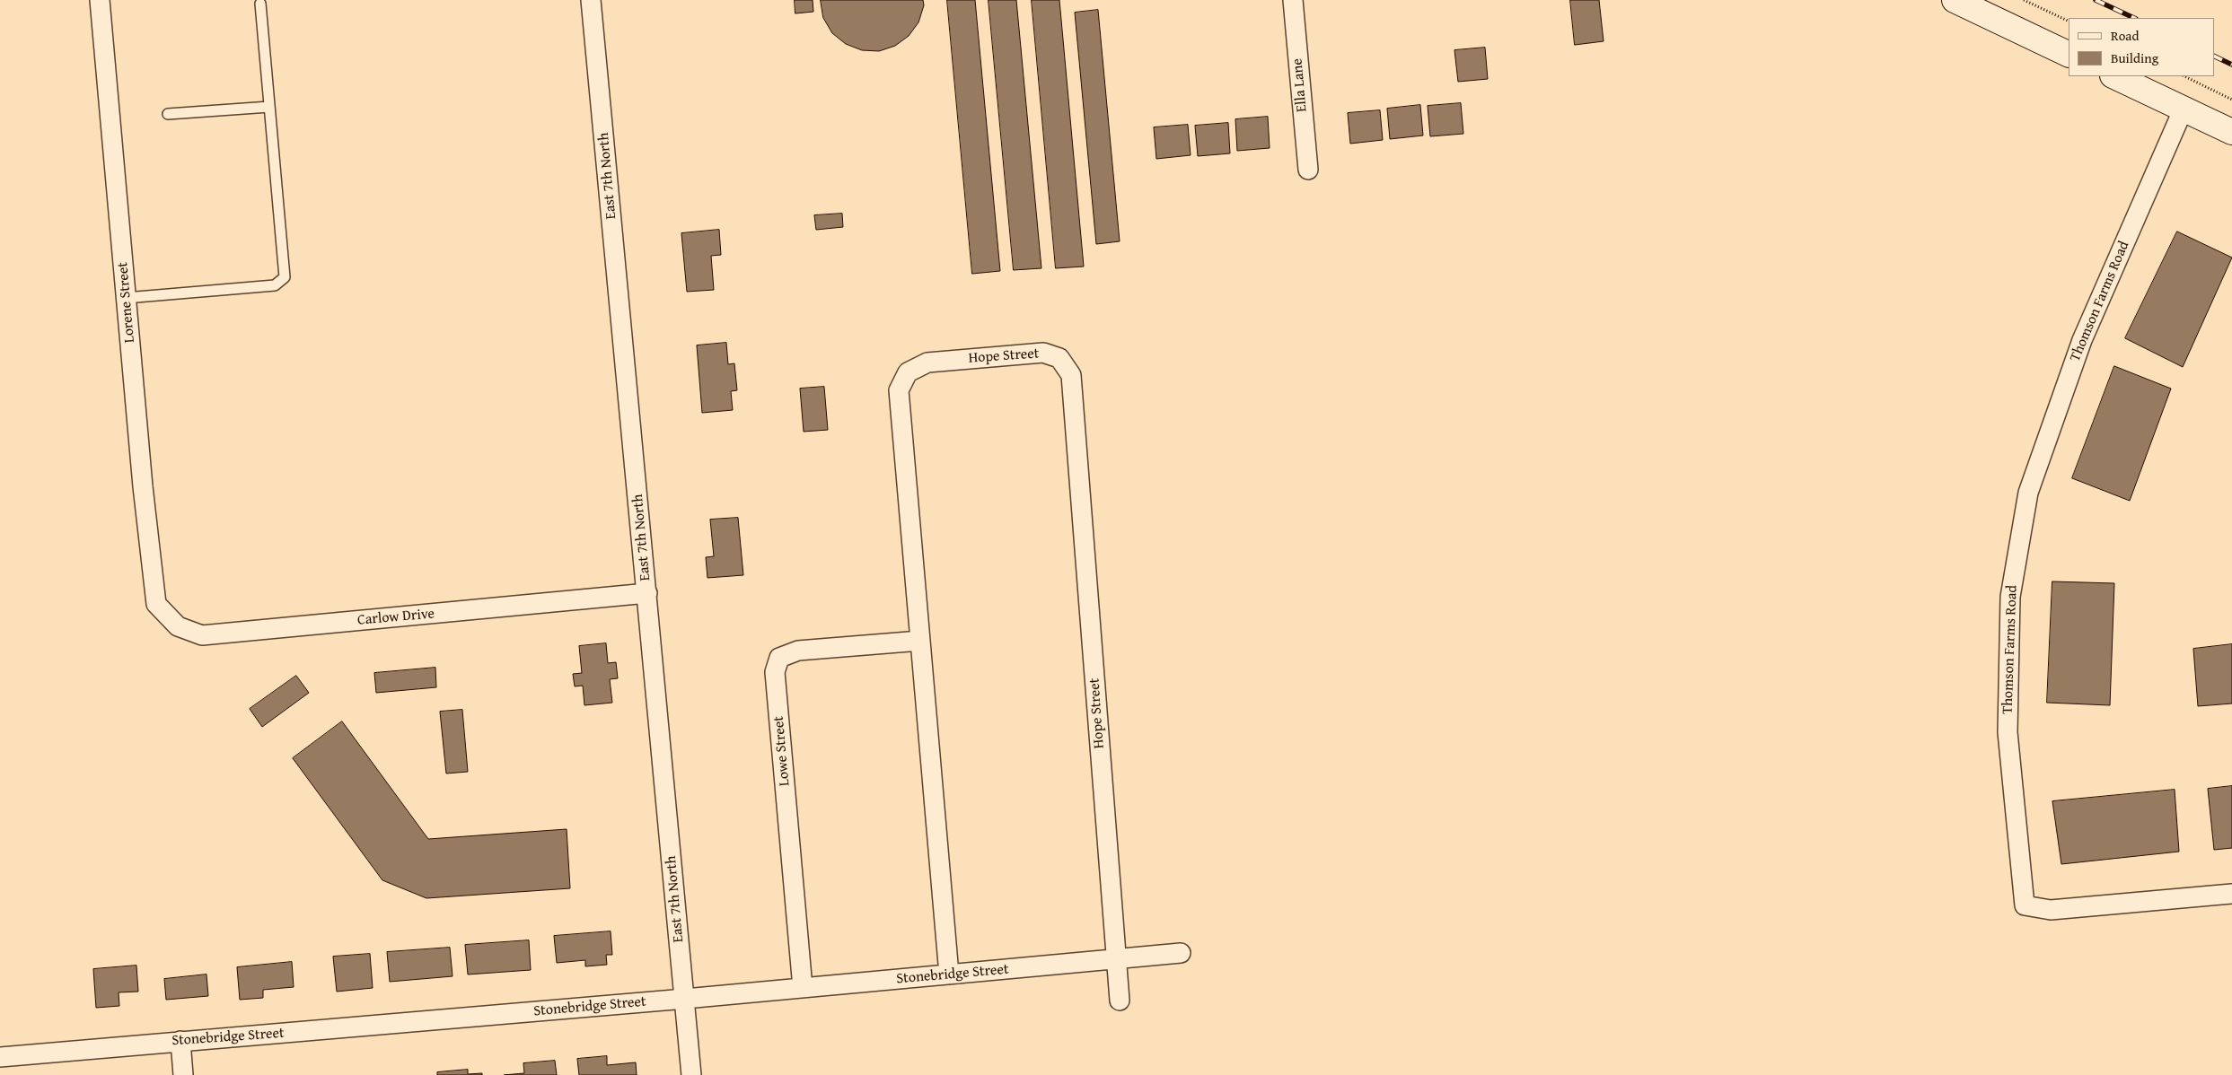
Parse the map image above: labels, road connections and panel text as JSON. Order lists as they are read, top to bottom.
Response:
{
  "streets": {
    "street": [
      "Ella Lane",
      "East 7th North",
      "Thomson Farms Road",
      "Lorene Street",
      "Hope Street",
      "Carlow Drive",
      "Lowe Street",
      "Stonebridge Street"
    ]
  },
  "crossings": [
    ["East 7th North", "Carlow Drive"],
    ["East 7th North", "Stonebridge Street"],
    ["Lorene Street", "Carlow Drive"],
    ["Hope Street", "Lowe Street"],
    ["Hope Street", "Stonebridge Street"],
    ["Lowe Street", "Stonebridge Street"]
  ],
  "legend": ["Road", "Building"]
}
